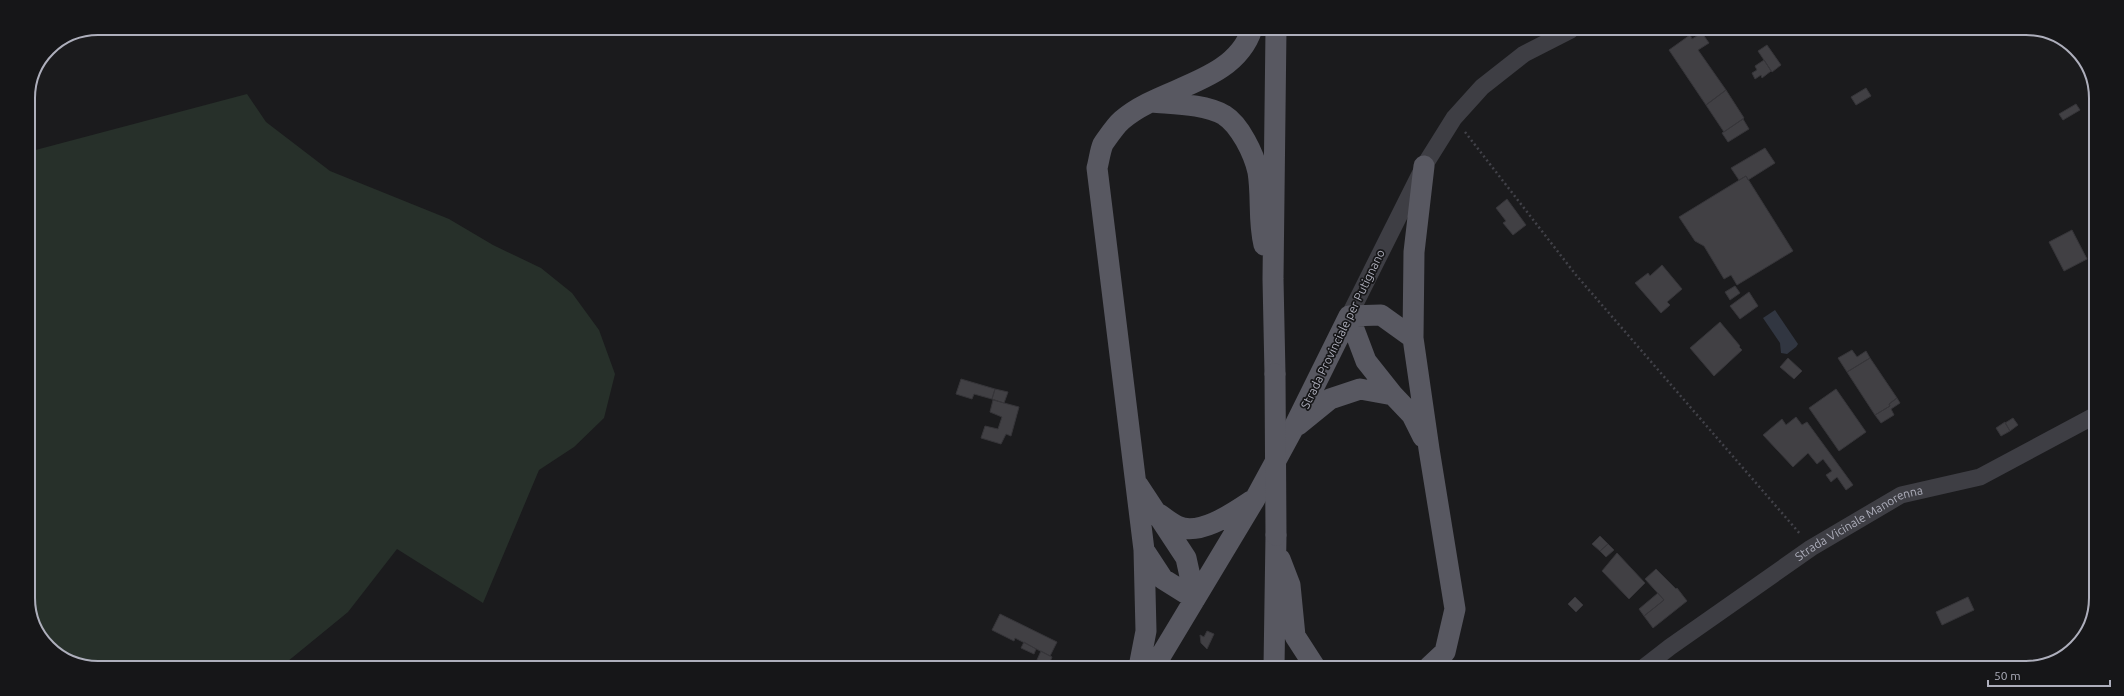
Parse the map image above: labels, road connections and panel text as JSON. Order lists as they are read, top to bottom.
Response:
{
  "streets": {
    "main road": ["Strada Provinciale per Putignano"],
    "street": ["Strada Vicinale Manorenna"]
  },
  "scale_bar": "50 m"
}
